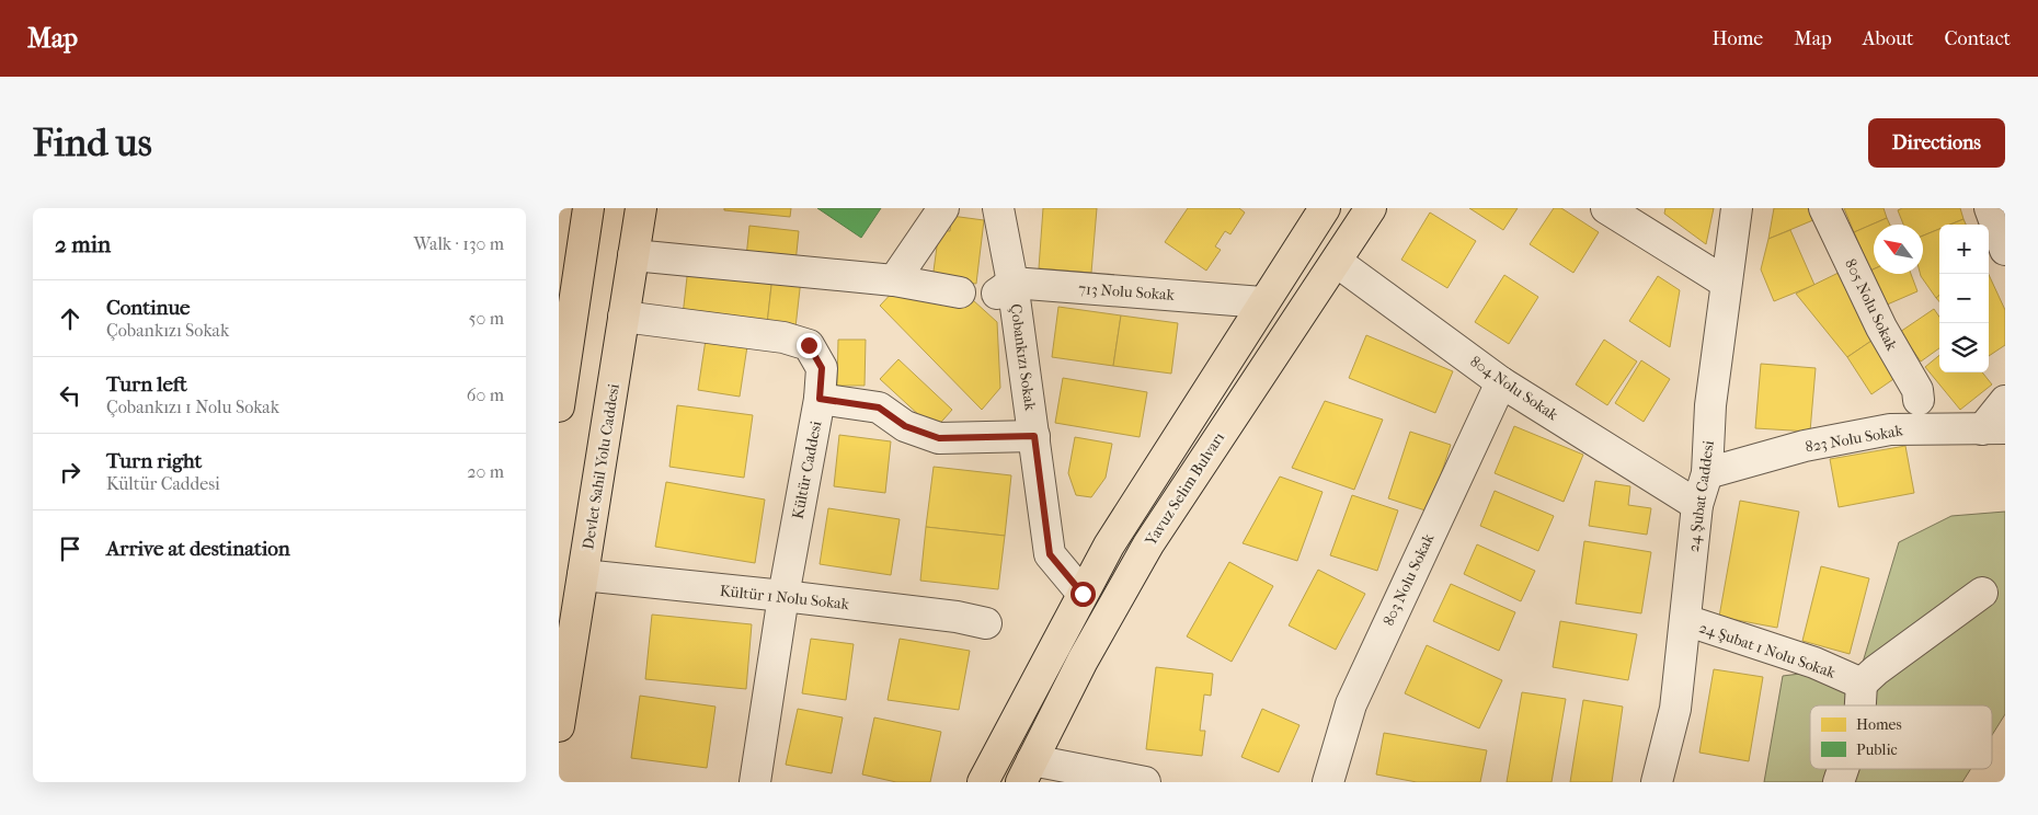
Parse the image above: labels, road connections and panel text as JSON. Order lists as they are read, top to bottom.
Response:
{
  "streets": {
    "main road": ["Devlet Sahil Yolu Caddesi", "Yavuz Selim Bulvarı"],
    "street": [
      "713 Nolu Sokak",
      "805 Nolu Sokak",
      "Çobankızı Sokak",
      "804 Nolu Sokak",
      "823 Nolu Sokak",
      "Kültür Caddesi",
      "24 Şubat Caddesi",
      "803 Nolu Sokak",
      "Kültür 1 Nolu Sokak",
      "24 Şubat 1 Nolu Sokak"
    ]
  },
  "crossings": [
    ["713 Nolu Sokak", "Çobankızı Sokak"],
    ["805 Nolu Sokak", "823 Nolu Sokak"],
    ["804 Nolu Sokak", "Yavuz Selim Bulvarı"],
    ["804 Nolu Sokak", "24 Şubat Caddesi"],
    ["804 Nolu Sokak", "803 Nolu Sokak"],
    ["823 Nolu Sokak", "24 Şubat Caddesi"],
    ["Devlet Sahil Yolu Caddesi", "Kültür Caddesi"],
    ["Devlet Sahil Yolu Caddesi", "Kültür 1 Nolu Sokak"],
    ["Kültür Caddesi", "Kültür 1 Nolu Sokak"],
    ["24 Şubat Caddesi", "24 Şubat 1 Nolu Sokak"]
  ],
  "legend": ["Homes", "Public"],
  "north": "top left",
  "page": {
    "header": "Map",
    "nav": [
      "Home",
      "Map",
      "About",
      "Contact"
    ],
    "buttons": "Directions",
    "title": "Find us",
    "heading": ["2 min", "Walk · 130 m"],
    "map_buttons": ["+", "−"],
    "list": [
      ["Continue", "Çobankızı Sokak", "50 m"],
      ["Turn left", "Çobankızı 1 Nolu Sokak", "60 m"],
      ["Turn right", "Kültür Caddesi", "20 m"],
      "Arrive at destination"
    ]
  }
}
